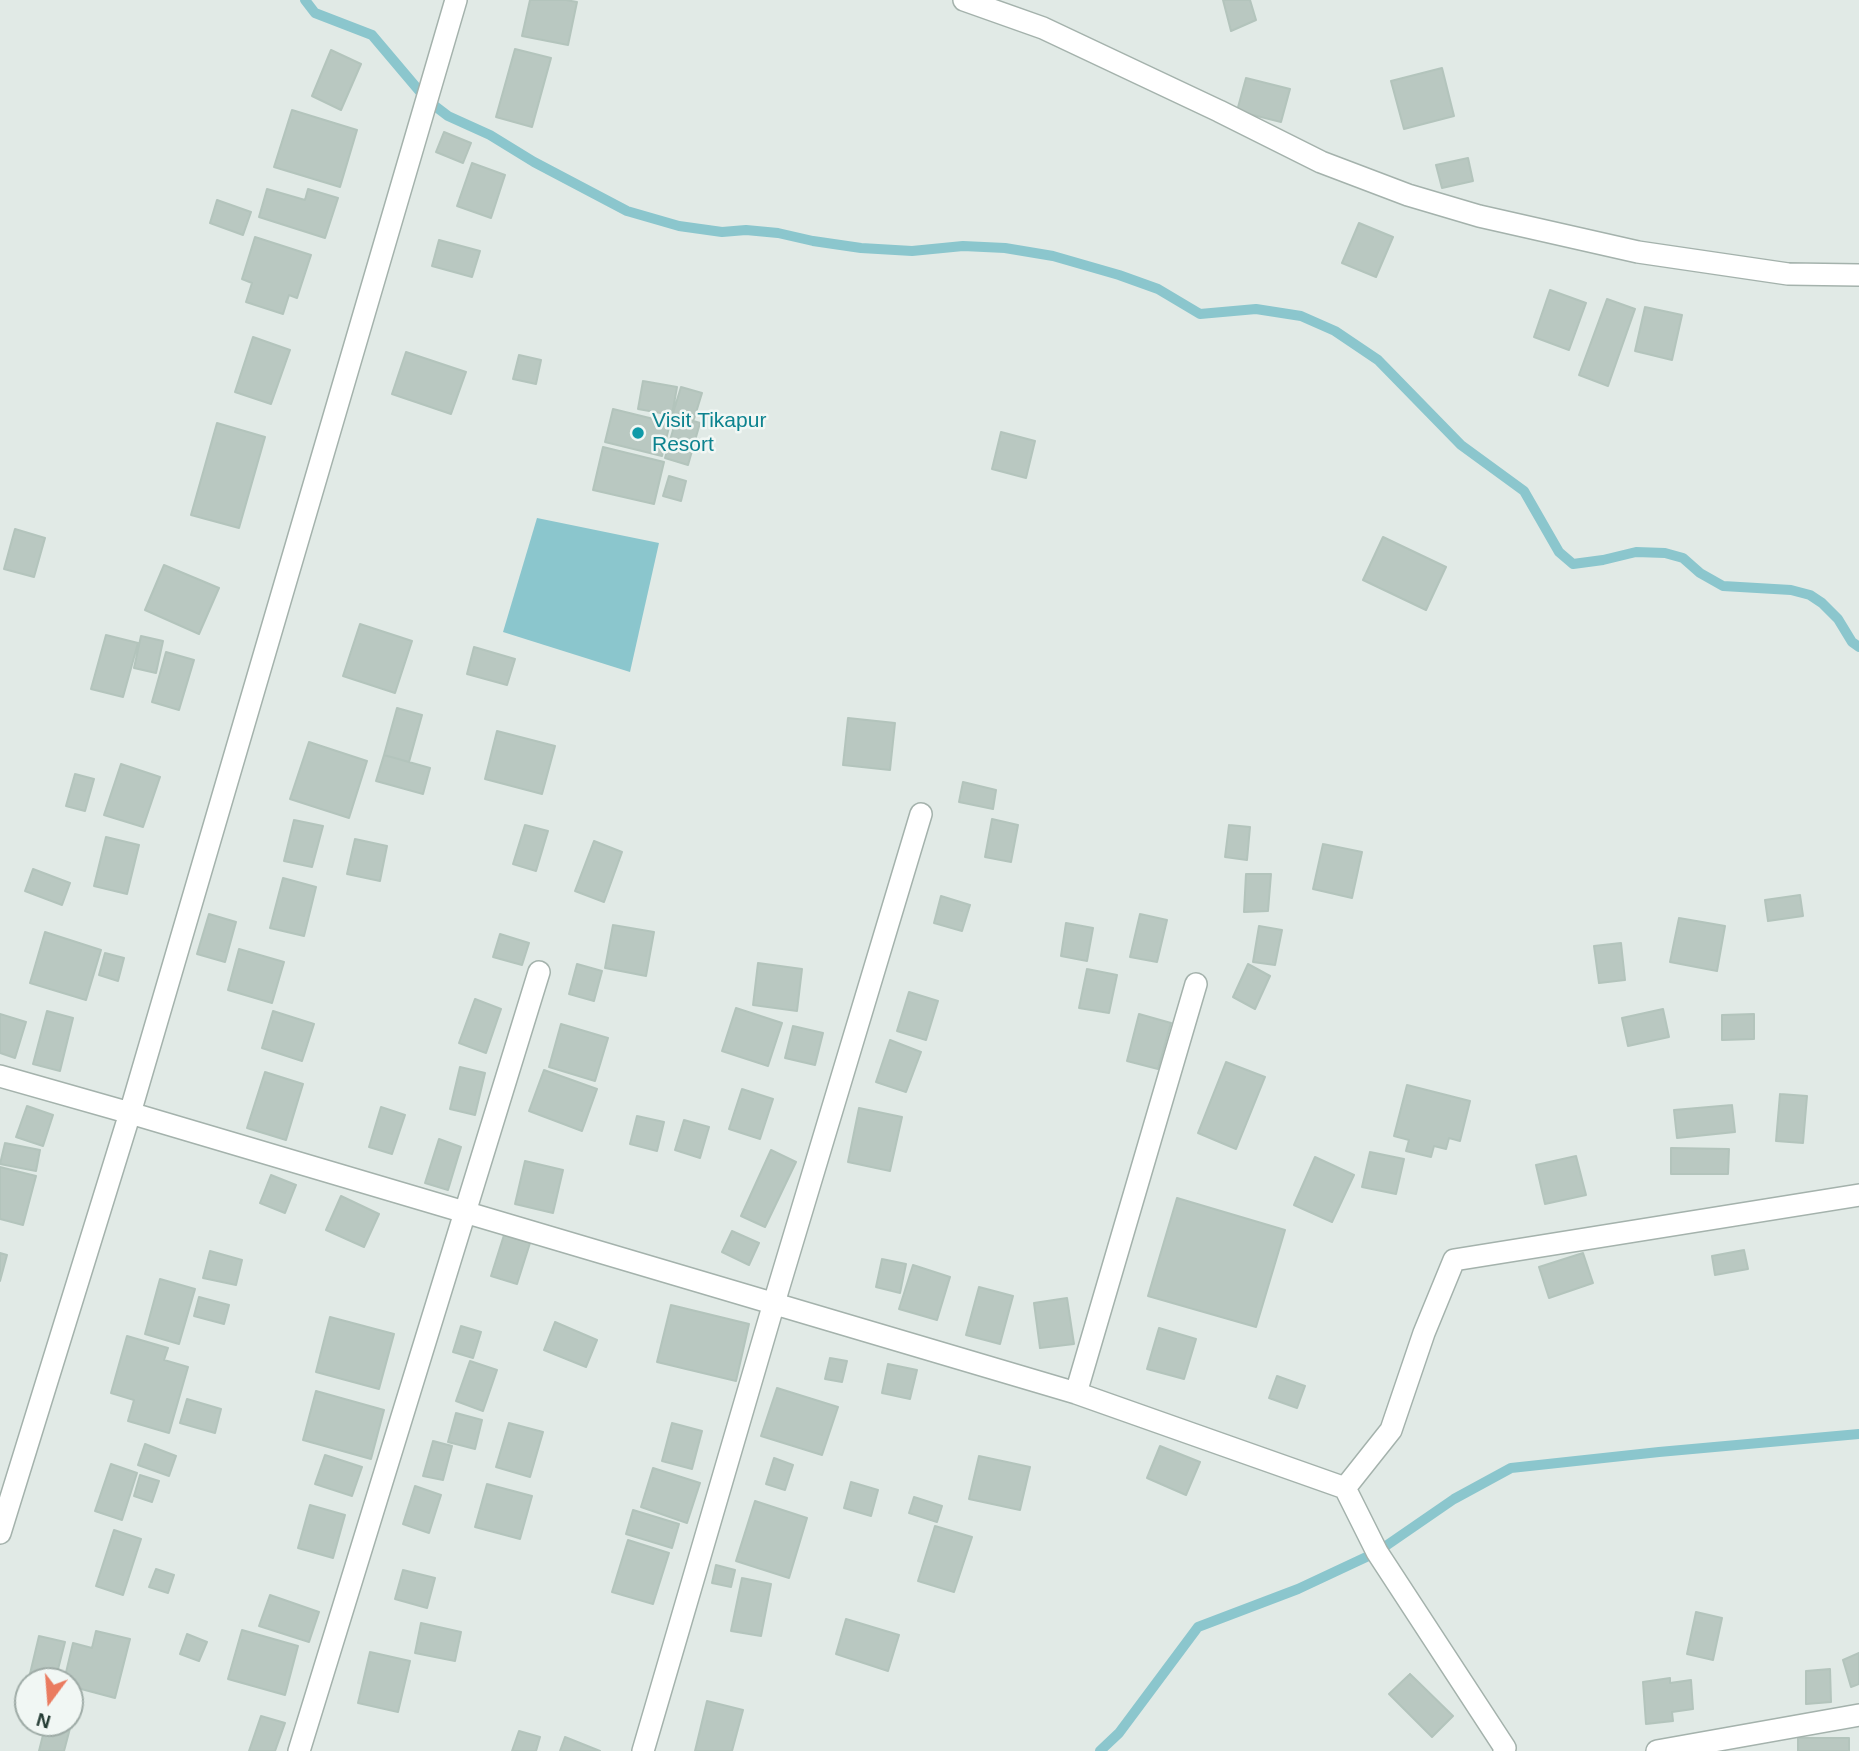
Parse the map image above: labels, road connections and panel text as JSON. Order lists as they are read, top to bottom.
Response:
{
  "places": ["Visit Tikapur Resort"],
  "north": "bottom"
}
